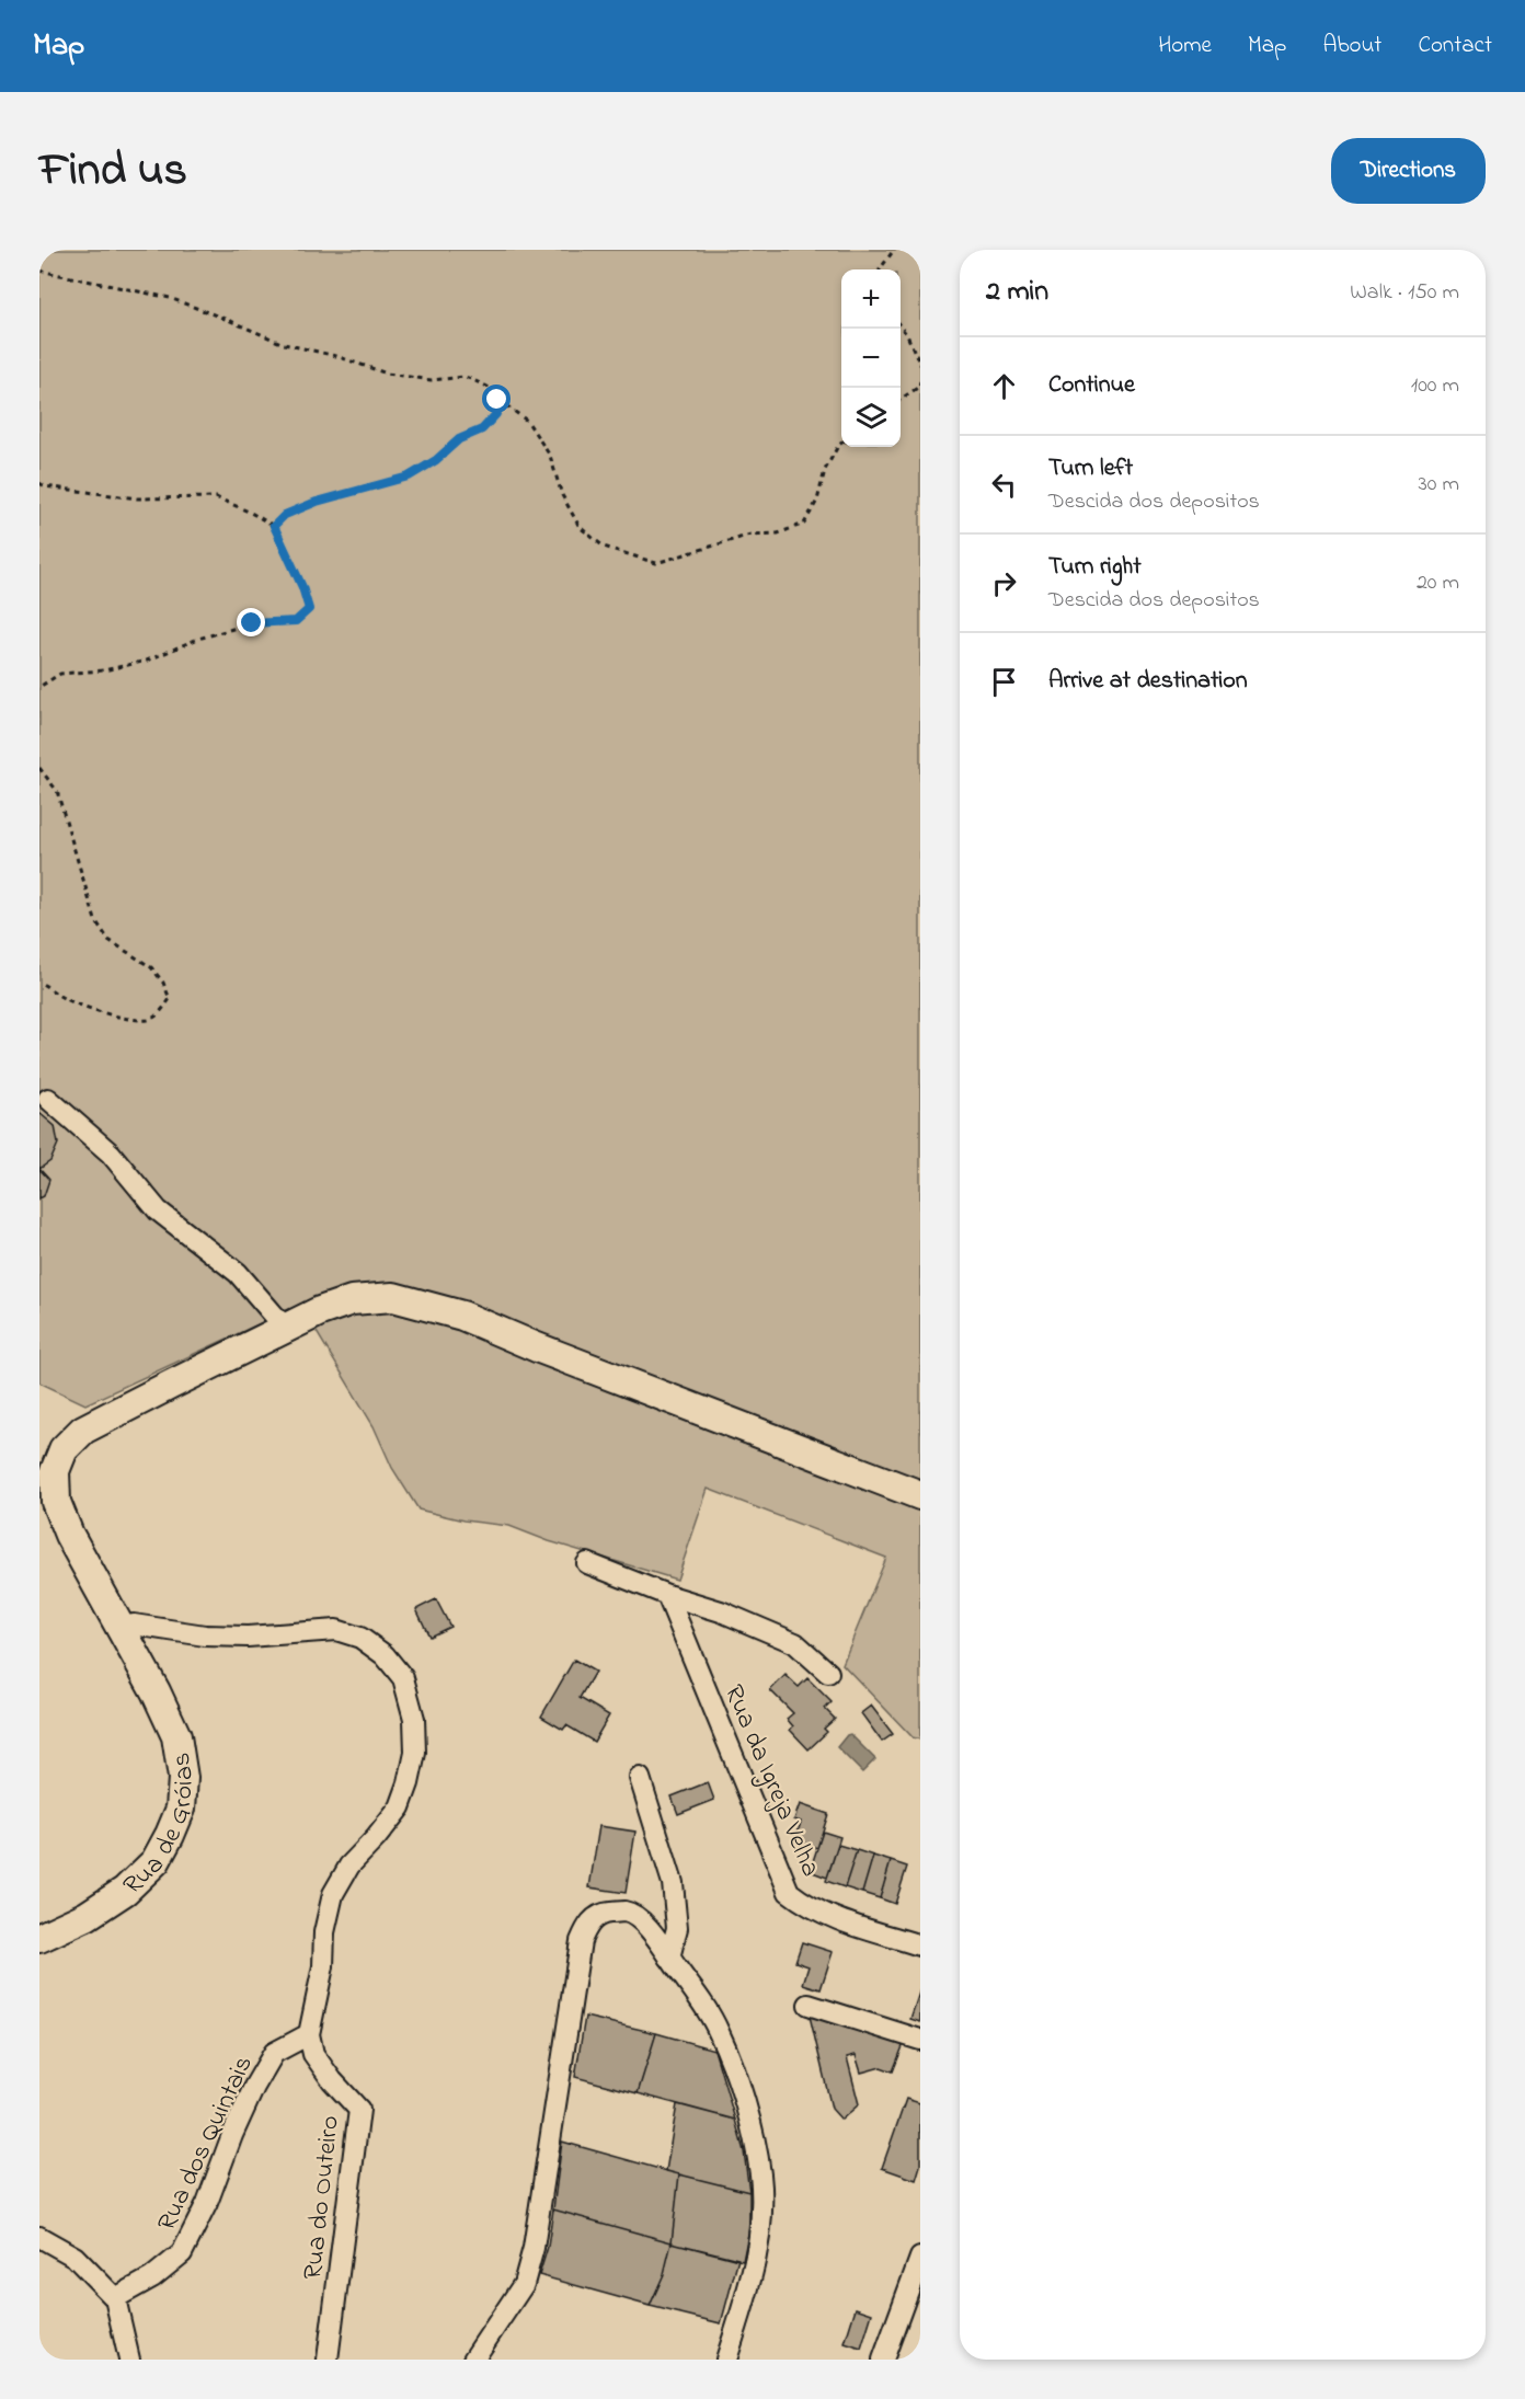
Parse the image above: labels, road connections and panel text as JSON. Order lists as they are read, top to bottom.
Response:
{
  "streets": {
    "street": [
      "Rua da Igreja Velha",
      "Rua de Gróias",
      "Rua dos Quintais",
      "Rua do Outeiro"
    ]
  },
  "crossings": [
    ["Rua dos Quintais", "Rua do Outeiro"]
  ],
  "page": {
    "header": "Map",
    "nav": [
      "Home",
      "Map",
      "About",
      "Contact"
    ],
    "title": "Find us",
    "buttons": "Directions",
    "heading": ["2 min", "Walk · 150 m"],
    "map_buttons": ["+", "−"],
    "list": [
      ["Continue", "100 m"],
      ["Turn left", "Descida dos depositos", "30 m"],
      ["Turn right", "Descida dos depositos", "20 m"],
      "Arrive at destination"
    ]
  }
}
